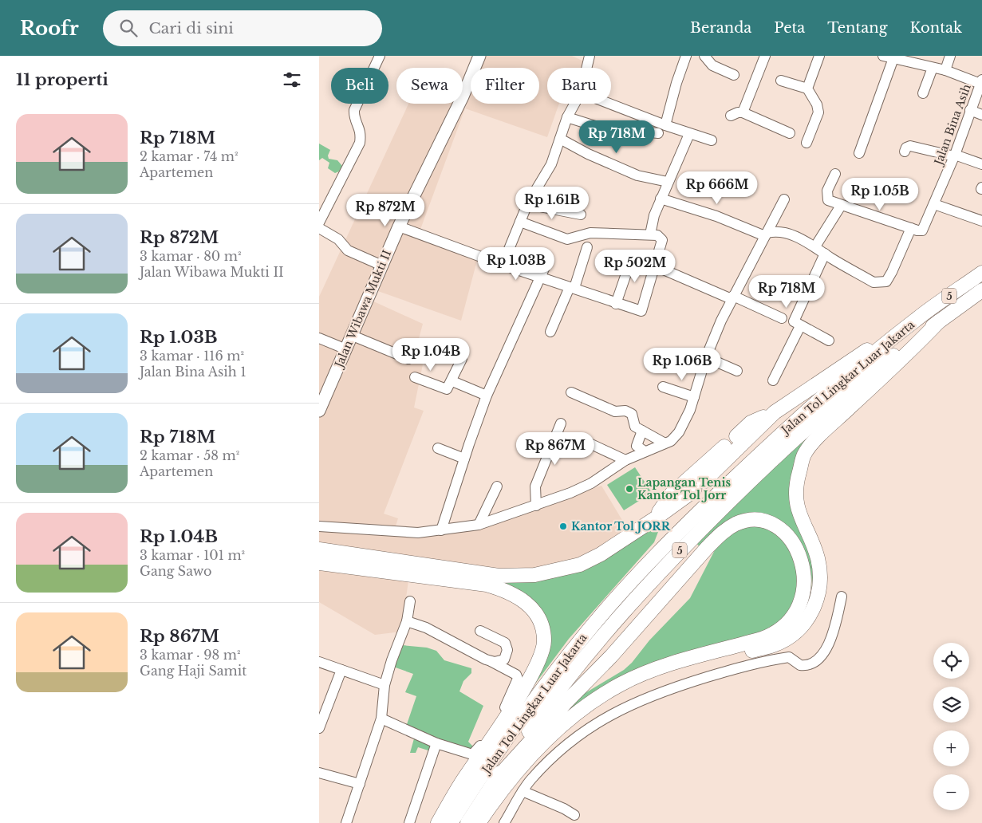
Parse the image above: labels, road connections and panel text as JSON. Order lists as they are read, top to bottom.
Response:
{
  "streets": {
    "highway": ["5", "Jalan Tol Lingkar Luar Jakarta"],
    "main road": ["Jalan Wibawa Mukti II"],
    "street": ["Jalan Bina Asih"]
  },
  "places": ["Lapangan Tenis Kantor Tol Jorr", "Kantor Tol JORR"],
  "page": {
    "header": "Roofr",
    "search": "Cari di sini",
    "nav": [
      "Beranda",
      "Peta",
      "Tentang",
      "Kontak"
    ],
    "heading": "11 properti",
    "chip": [
      "Beli",
      "Sewa",
      "Filter",
      "Baru"
    ],
    "list": [
      {
        "name": "Rp 718M",
        "note": "2 kamar · 74 m² · Apartemen"
      },
      {
        "name": "Rp 872M",
        "note": "3 kamar · 80 m² · Jalan Wibawa Mukti II"
      },
      {
        "name": "Rp 1.03B",
        "note": "3 kamar · 116 m² · Jalan Bina Asih 1"
      },
      {
        "name": "Rp 718M",
        "note": "2 kamar · 58 m² · Apartemen"
      },
      {
        "name": "Rp 1.04B",
        "note": "3 kamar · 101 m² · Gang Sawo"
      },
      {
        "name": "Rp 867M",
        "note": "3 kamar · 98 m² · Gang Haji Samit"
      }
    ],
    "price": [
      "Rp 718M",
      "Rp 666M",
      "Rp 1.05B",
      "Rp 1.61B",
      "Rp 872M",
      "Rp 1.03B",
      "Rp 502M",
      "Rp 718M",
      "Rp 1.04B",
      "Rp 1.06B",
      "Rp 867M"
    ],
    "map_buttons": ["+", "−"]
  }
}
